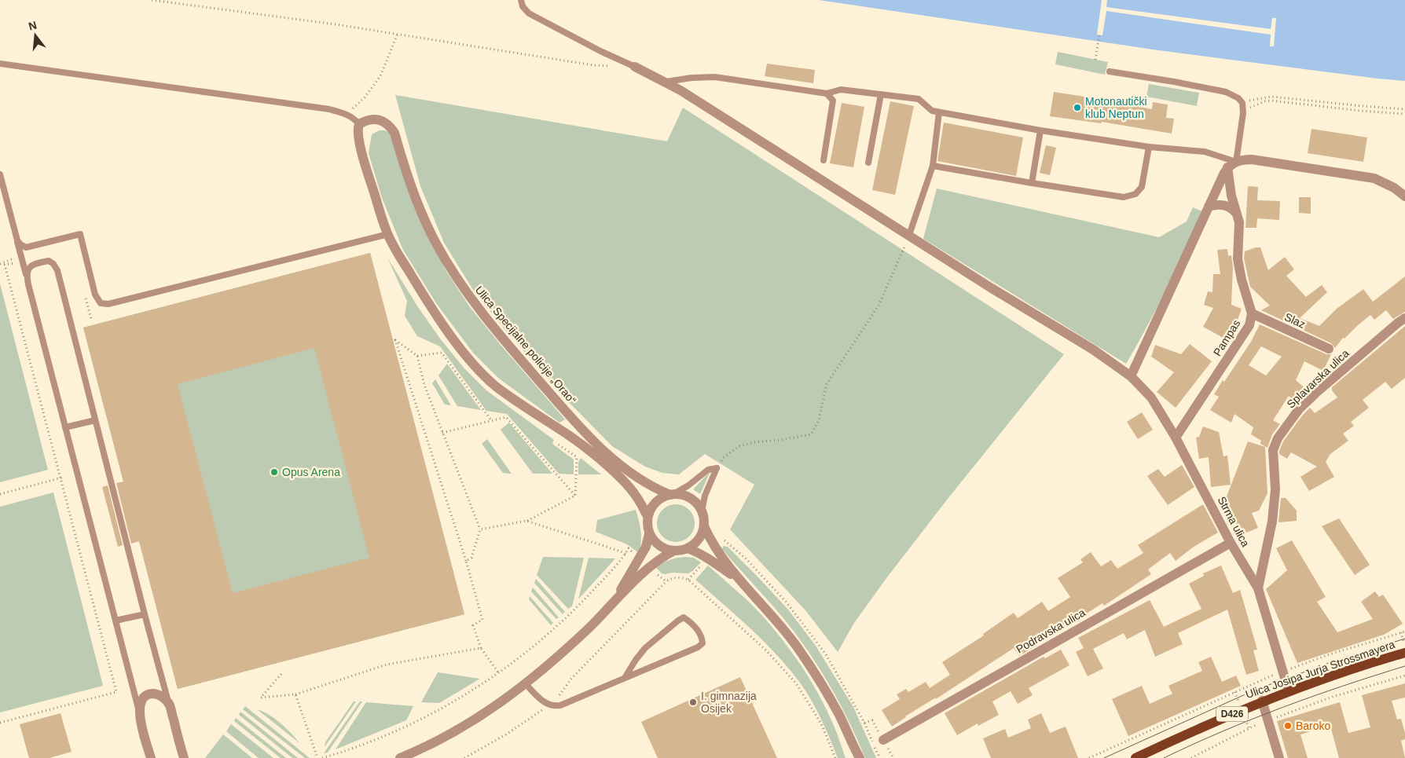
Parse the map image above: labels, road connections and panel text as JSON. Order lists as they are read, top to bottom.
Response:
{
  "streets": {
    "main road": ["Ulica Josipa Jurja Strossmayera", "D426"],
    "street": [
      "Slaz",
      "Pampas",
      "Ulica Specijalne policije „Orao“",
      "Splavarska ulica",
      "Strma ulica",
      "Podravska ulica"
    ]
  },
  "crossings": [
    ["Slaz", "Pampas"],
    ["Pampas", "Strma ulica"],
    ["Splavarska ulica", "Strma ulica"],
    ["Strma ulica", "Podravska ulica"],
    ["Strma ulica", "Ulica Josipa Jurja Strossmayera"]
  ],
  "places": [
    "Motonautički klub Neptun",
    "Opus Arena",
    "I. gimnazija Osijek",
    "Baroko"
  ],
  "north": "top"
}
